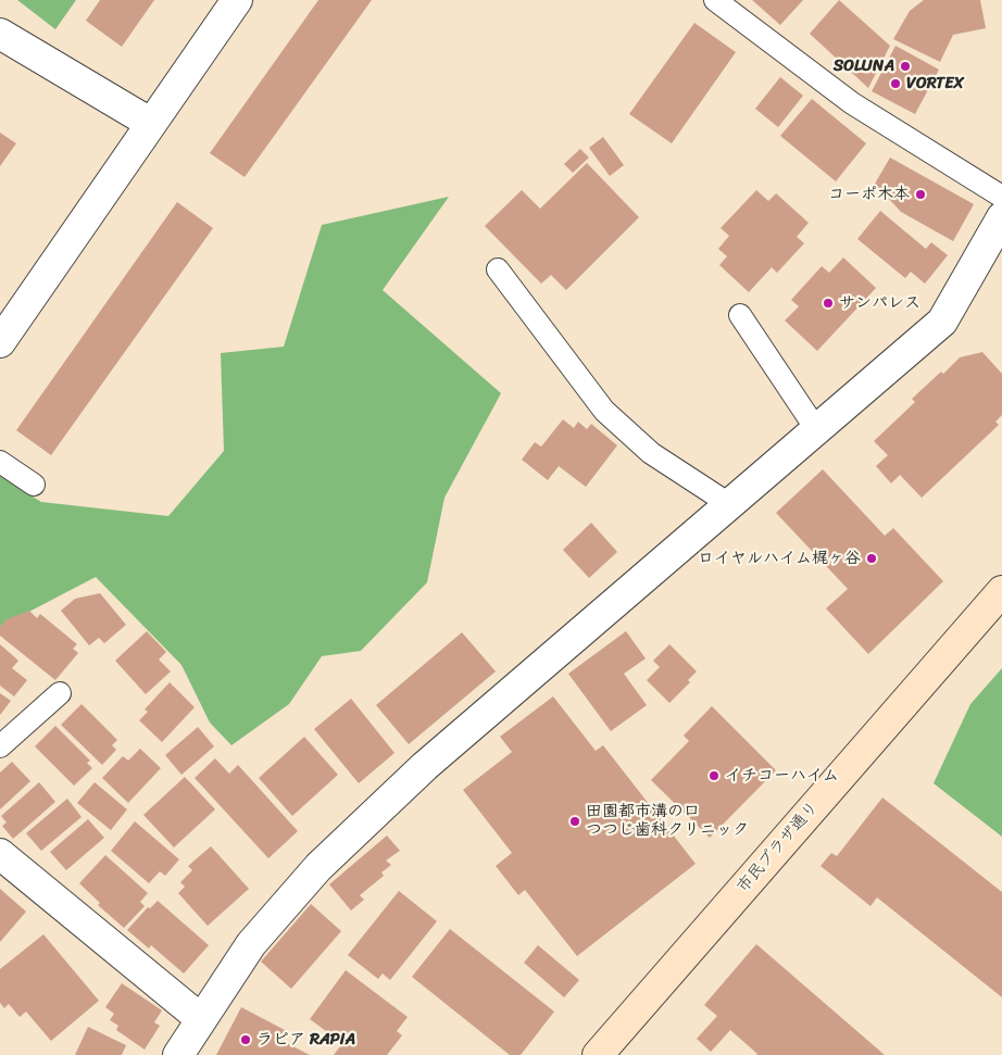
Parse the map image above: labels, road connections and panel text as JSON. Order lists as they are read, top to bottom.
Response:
{
  "streets": {
    "street": ["市民プラザ通り"]
  },
  "places": [
    "SOLUNA",
    "VORTEX",
    "コーポ木本",
    "サンパレス",
    "ロイヤルハイム梶ヶ谷",
    "イチコーハイム",
    "田園都市溝の口 つつじ歯科クリニック",
    "ラピア RAPIA"
  ]
}
